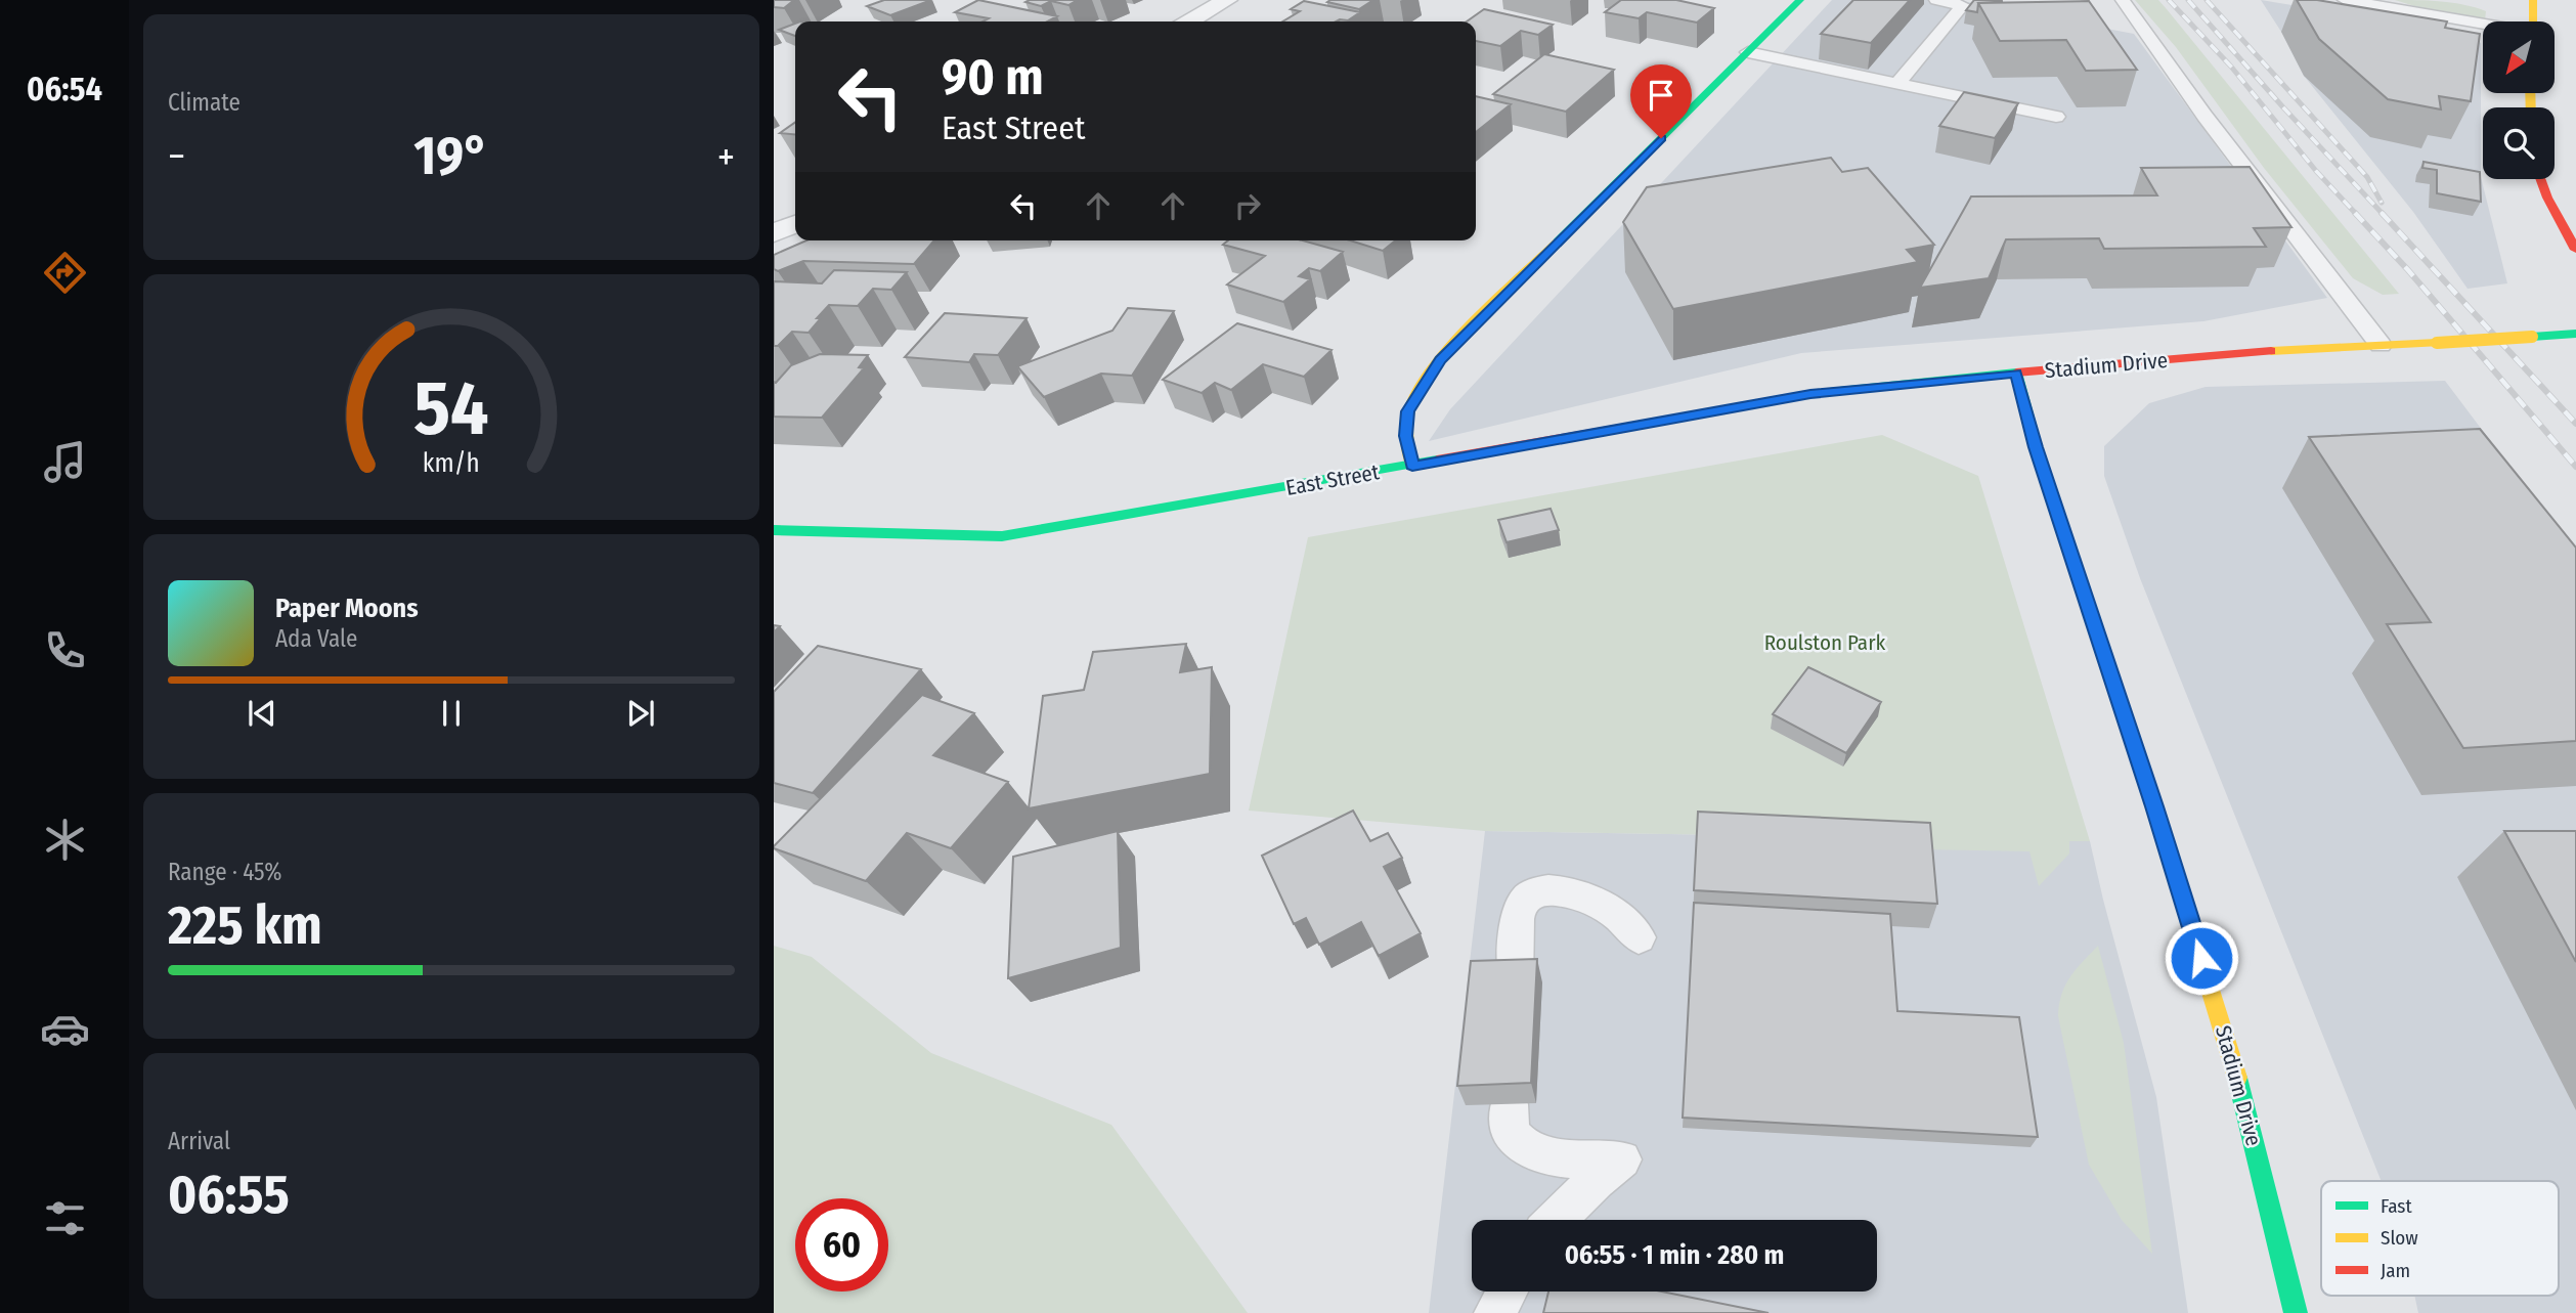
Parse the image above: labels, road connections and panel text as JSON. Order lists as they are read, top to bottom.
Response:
{
  "streets": {
    "main road": ["Stadium Drive", "East Street"]
  },
  "crossings": [
    ["Stadium Drive", "East Street"]
  ],
  "parks": ["Roulston Park"],
  "legend": ["Fast", "Slow", "Jam"],
  "north": "bottom left",
  "page": {
    "tabs": "06:54",
    "tile": [
      "Climate",
      ["Range · 45%", "225 km"],
      ["Arrival", "06:55"]
    ],
    "turn": ["90 m", "East Street"],
    "heat": ["−", "19°", "+"],
    "song": ["Paper Moons", "Ada Vale"],
    "limit": "60",
    "trip": "06:55 · 1 min · 280 m",
    "gauge": ["54", "km/h"]
  }
}
